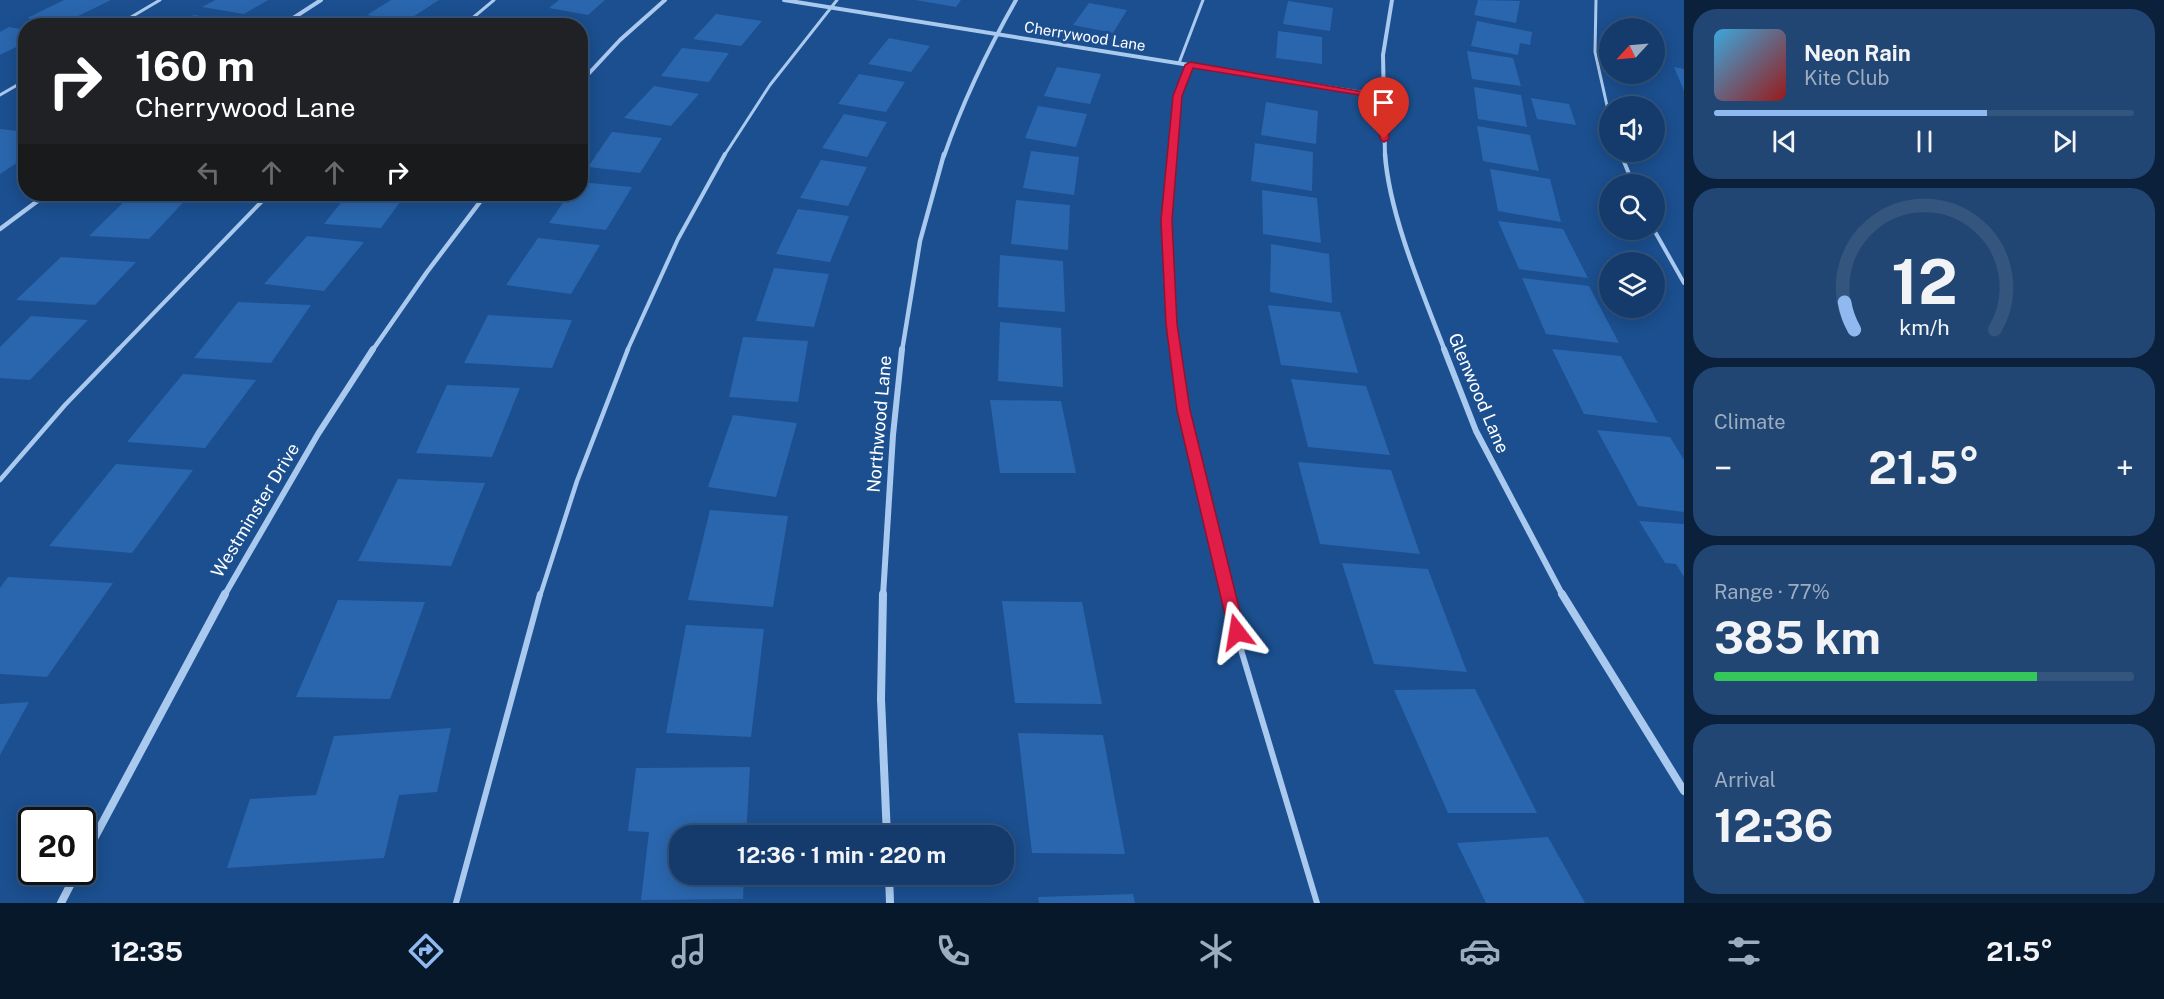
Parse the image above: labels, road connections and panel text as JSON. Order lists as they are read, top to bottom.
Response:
{
  "streets": {
    "street": [
      "Cherrywood Lane",
      "Glenwood Lane",
      "Northwood Lane",
      "Westminster Drive"
    ]
  },
  "crossings": [
    ["Cherrywood Lane", "Glenwood Lane"],
    ["Cherrywood Lane", "Northwood Lane"]
  ],
  "north": "bottom left",
  "page": {
    "turn": ["160 m", "Cherrywood Lane"],
    "song": ["Neon Rain", "Kite Club"],
    "tile": [
      "Climate",
      ["Range · 77%", "385 km"],
      ["Arrival", "12:36"]
    ],
    "heat": ["−", "21.5°", "+"],
    "limit": "20",
    "trip": "12:36 · 1 min · 220 m",
    "tabs": ["12:35", "21.5°"],
    "gauge": ["12", "km/h"]
  }
}
